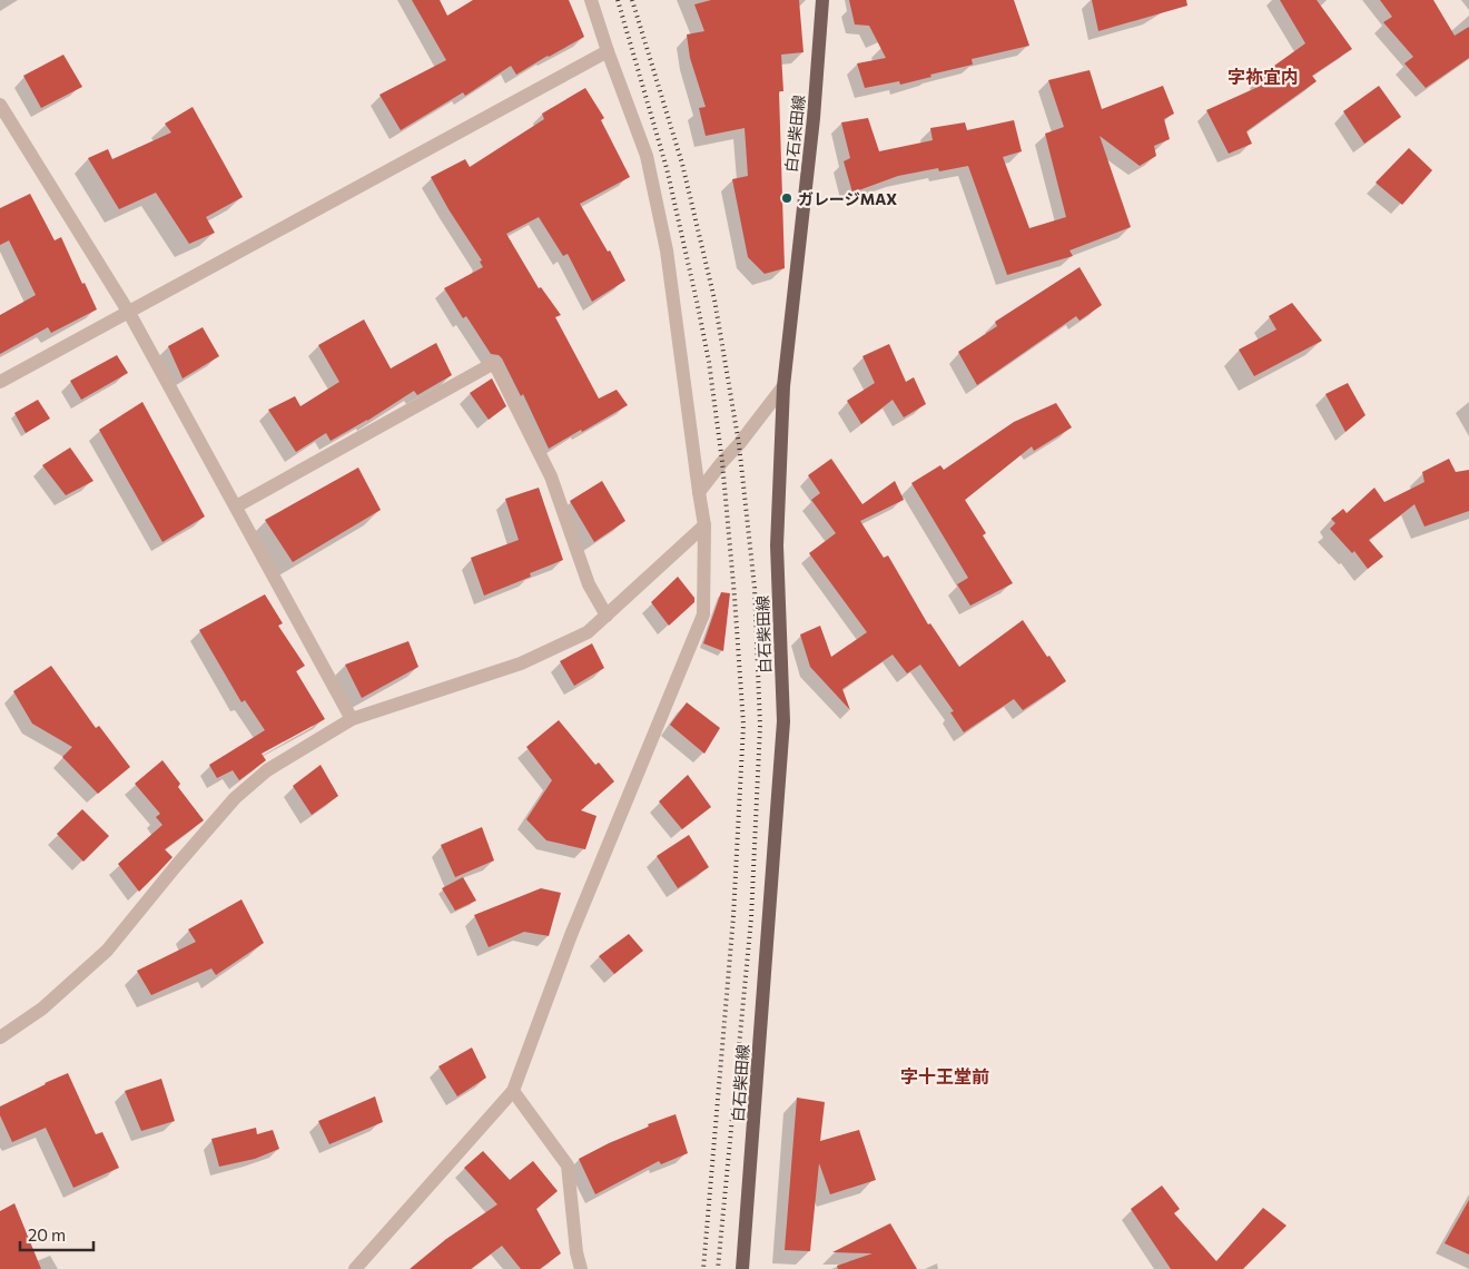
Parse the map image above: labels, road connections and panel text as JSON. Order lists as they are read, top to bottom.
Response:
{
  "streets": {
    "main road": ["白石柴田線"]
  },
  "districts": ["字祢宜内", "字十王堂前"],
  "places": ["ガレージMAX"],
  "scale_bar": "20 m"
}
